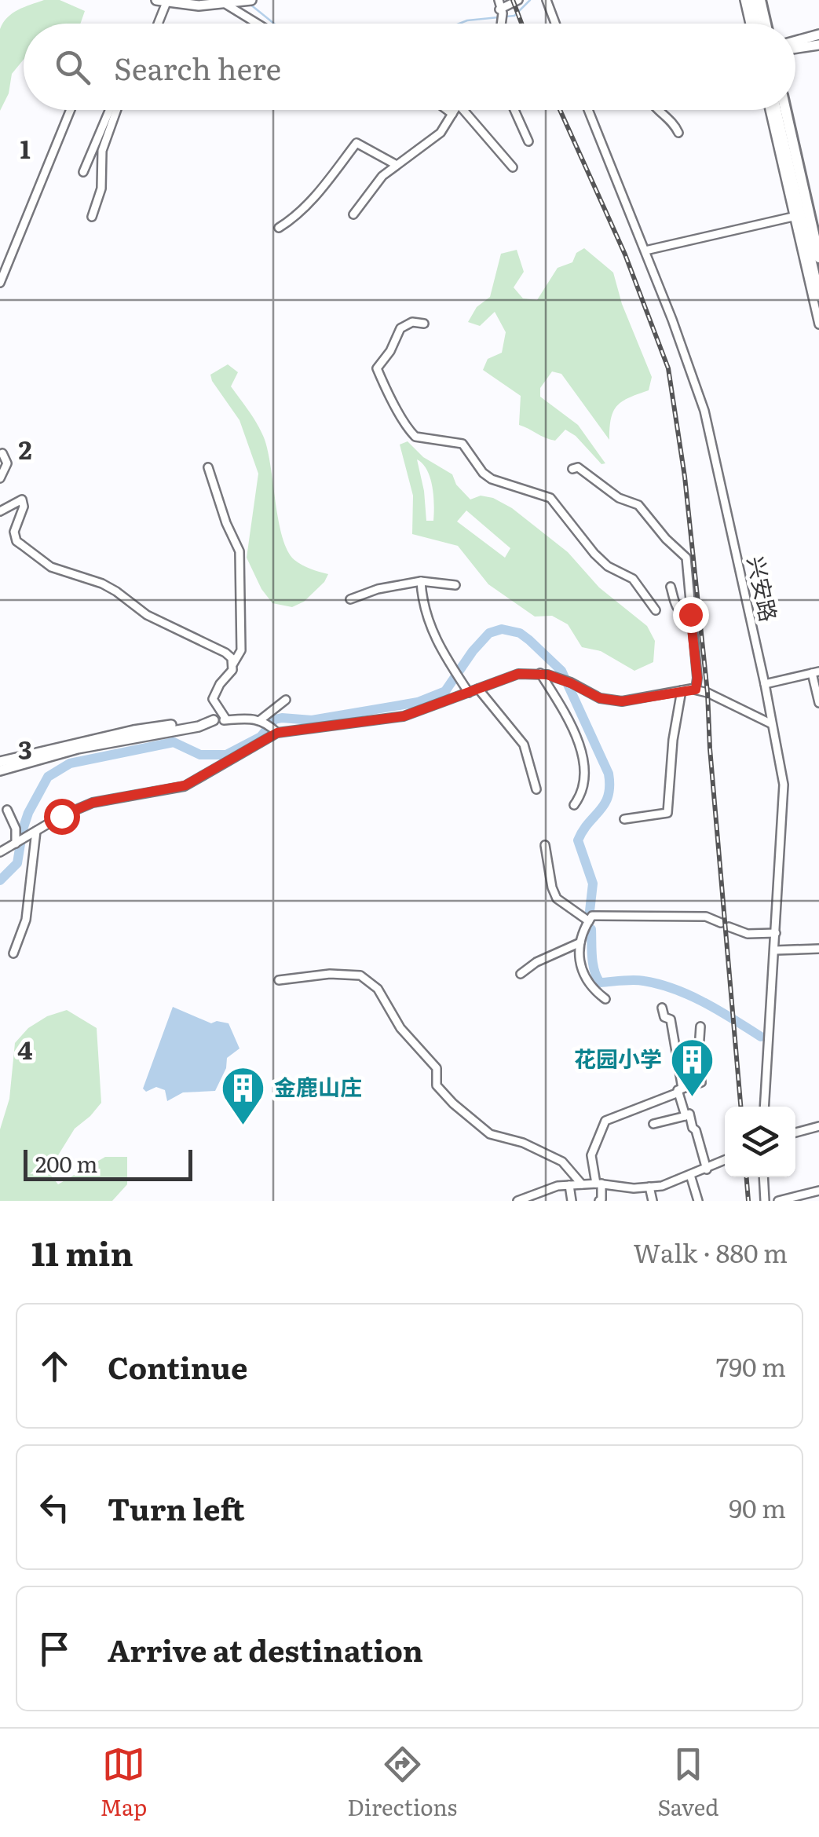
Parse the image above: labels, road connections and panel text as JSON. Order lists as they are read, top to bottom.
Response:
{
  "streets": {
    "street": ["兴安路"]
  },
  "places": {
    "building": ["花园小学", "金鹿山庄"]
  },
  "scale_bar": "200 m",
  "page": {
    "search": "Search here",
    "scale": "200 m",
    "heading": ["11 min", "Walk · 880 m"],
    "list": [
      ["Continue", "790 m"],
      ["Turn left", "90 m"],
      "Arrive at destination"
    ],
    "nav": ["Map", "Directions", "Saved"]
  },
  "grid": {
    "rows": [
      "1",
      "2",
      "3",
      "4"
    ]
  }
}
